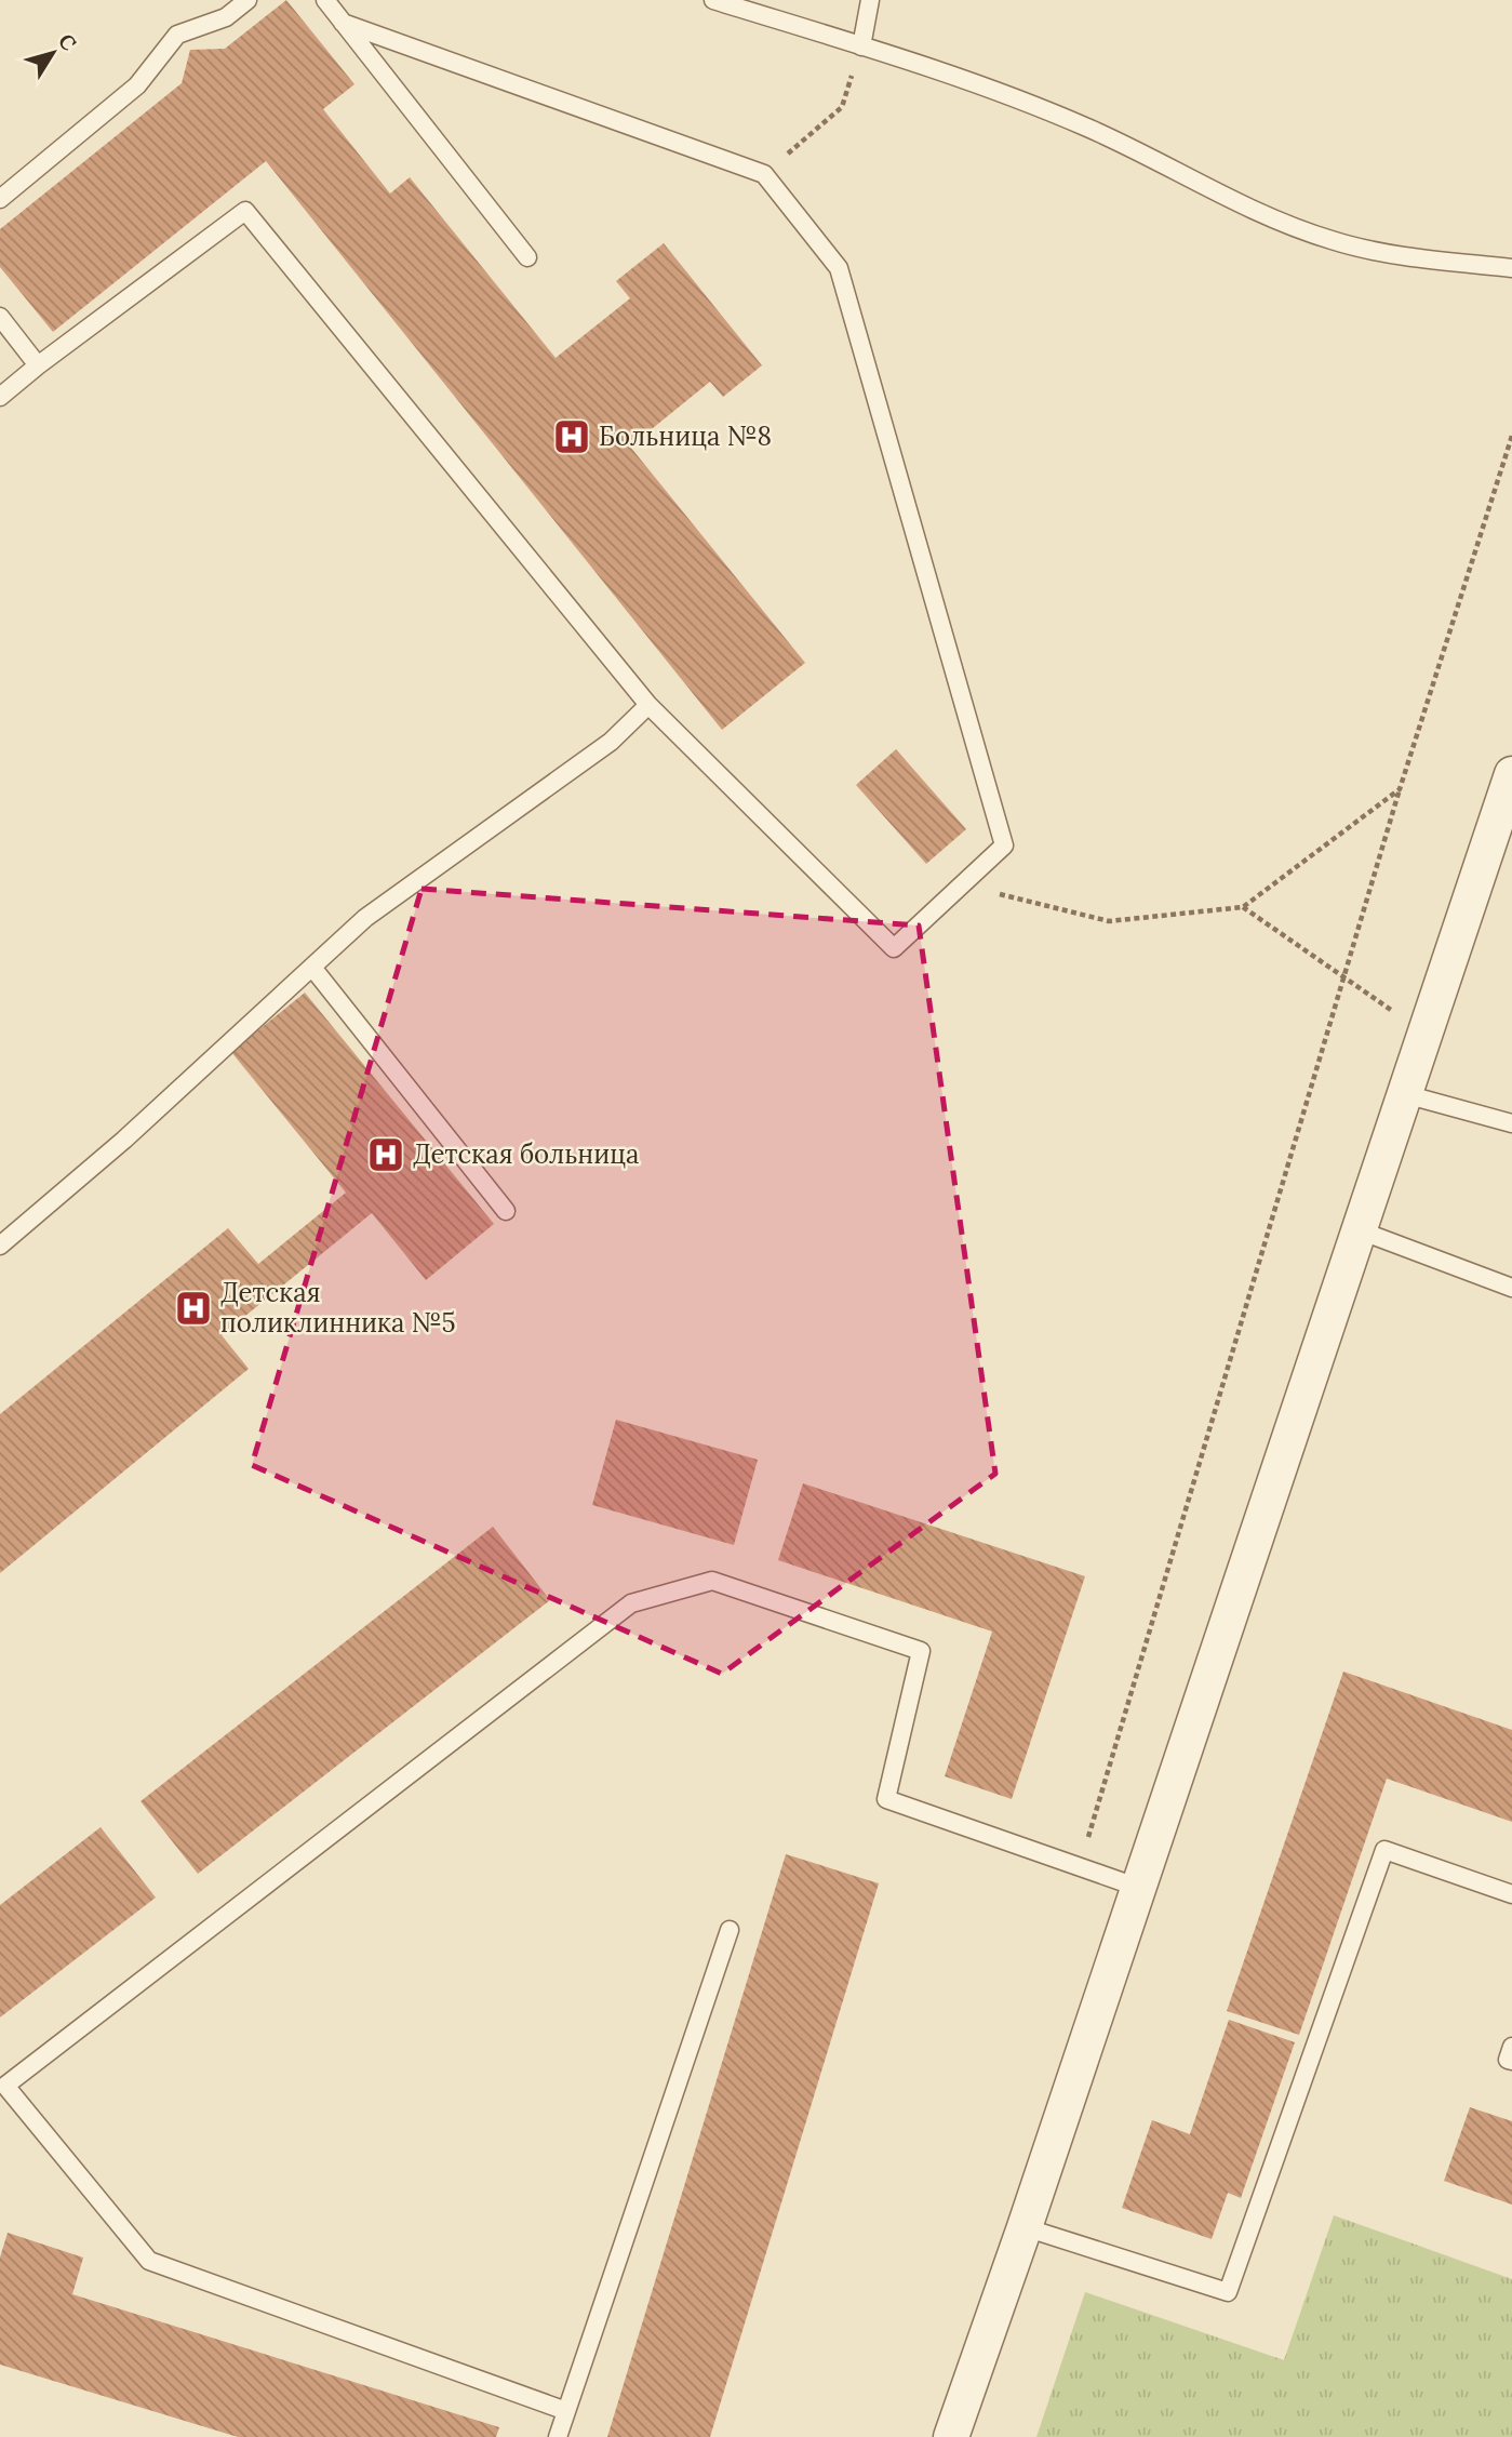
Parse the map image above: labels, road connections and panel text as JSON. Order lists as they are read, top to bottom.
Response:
{
  "places": {
    "hospital": ["Больница №8", "Детская больница", "Детская поликлинника №5"]
  },
  "north": "top right"
}
